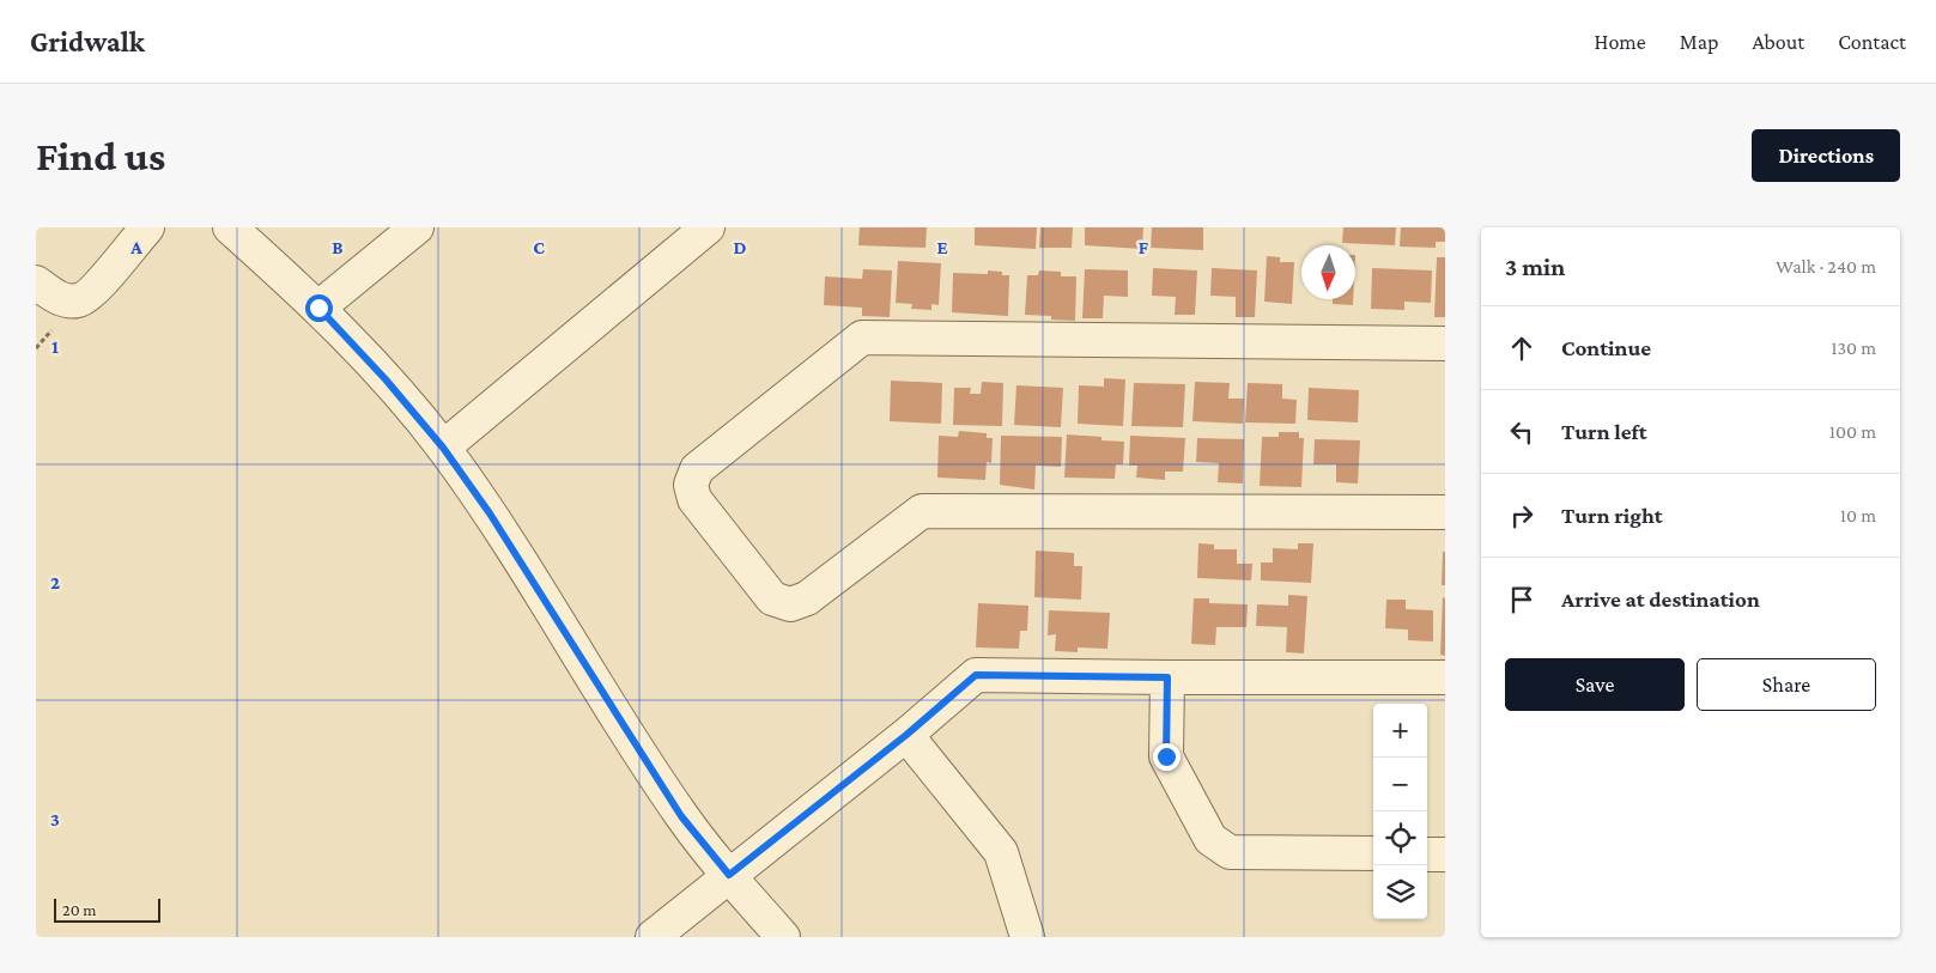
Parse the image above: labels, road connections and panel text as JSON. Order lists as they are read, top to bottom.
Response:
{
  "scale_bar": "20 m",
  "north": "bottom",
  "page": {
    "header": "Gridwalk",
    "nav": [
      "Home",
      "Map",
      "About",
      "Contact"
    ],
    "buttons": [
      "Directions",
      ["Save", "Share"]
    ],
    "title": "Find us",
    "heading": ["3 min", "Walk · 240 m"],
    "list": [
      ["Continue", "130 m"],
      ["Turn left", "100 m"],
      ["Turn right", "10 m"],
      "Arrive at destination"
    ],
    "map_buttons": ["+", "−"],
    "scale": "20 m"
  },
  "grid": {
    "columns": [
      "A",
      "B",
      "C",
      "D",
      "E",
      "F"
    ],
    "rows": ["1", "2", "3"]
  }
}
